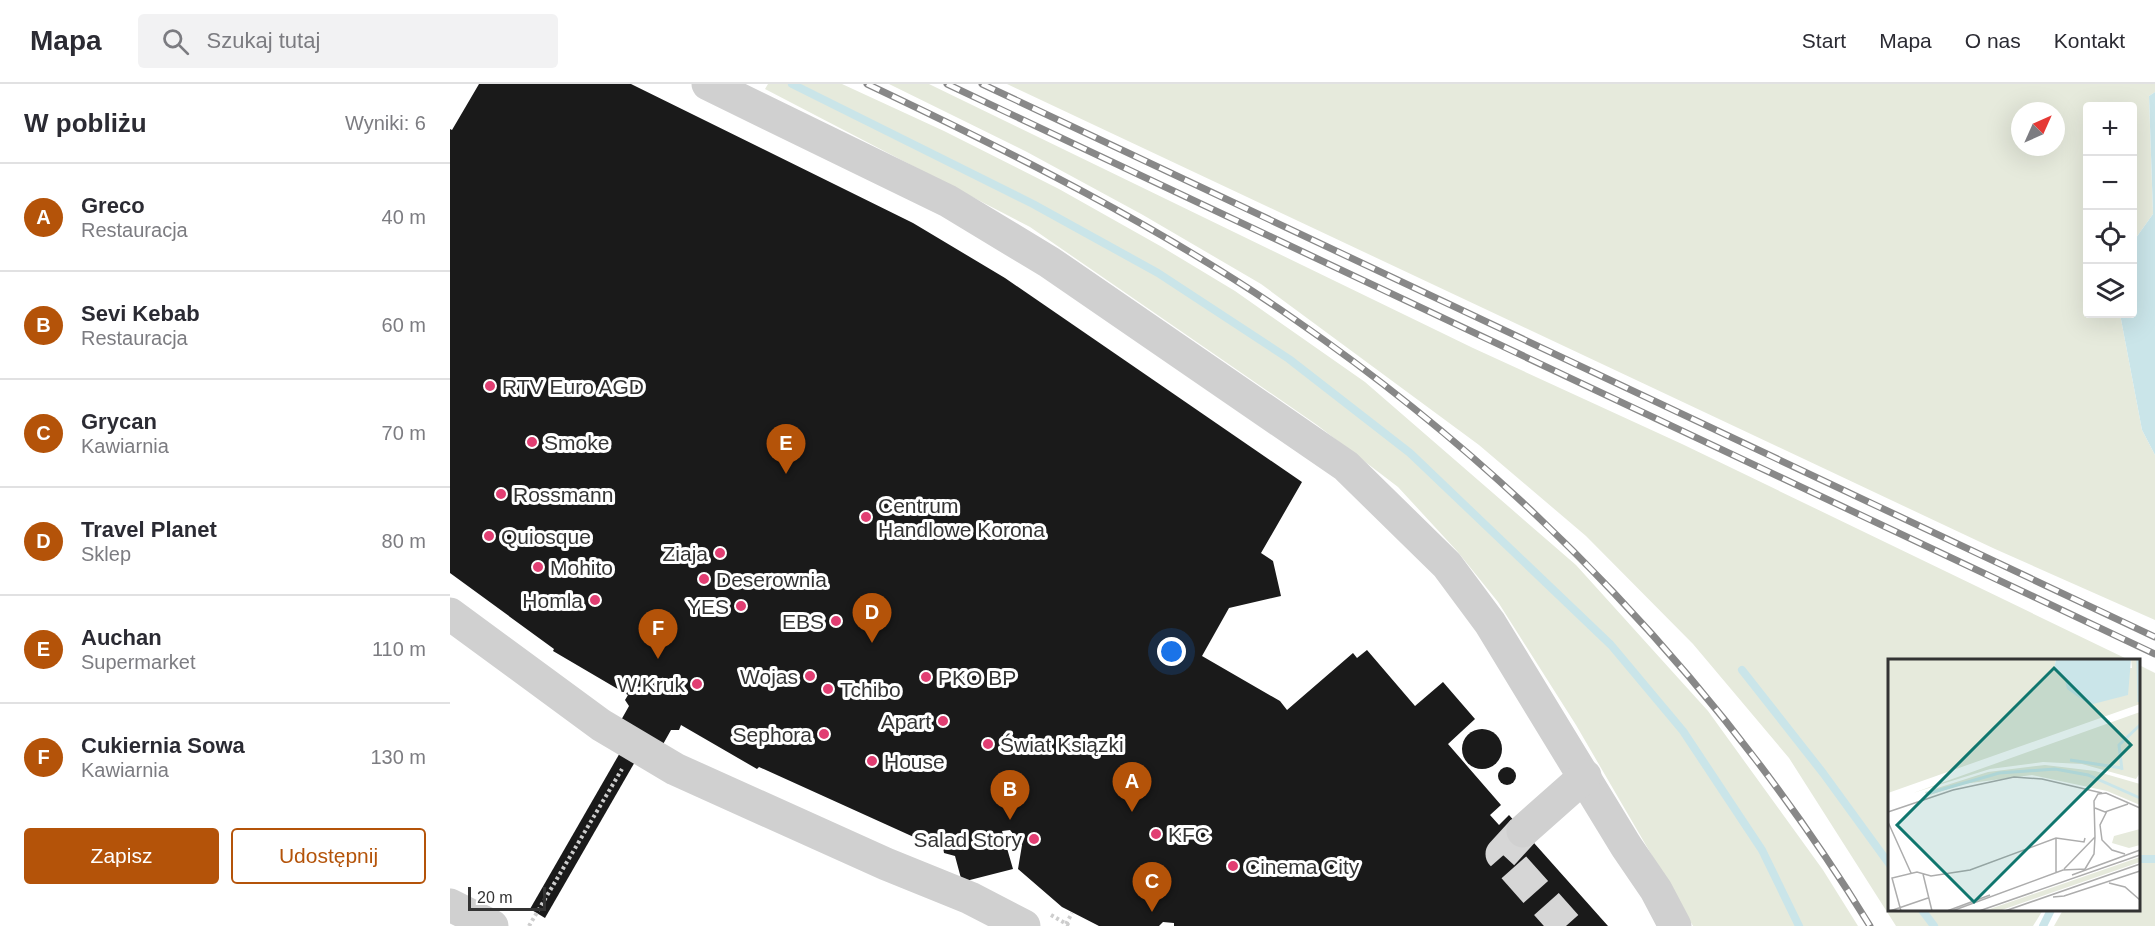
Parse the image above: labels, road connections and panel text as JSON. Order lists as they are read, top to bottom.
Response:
{
  "places": [
    "RTV Euro AGD",
    "Smoke",
    "Rossmann",
    "Centrum Handlowe Korona",
    "Quiosque",
    "Ziaja",
    "Mohito",
    "Deserownia",
    "Homla",
    "YES",
    "EBS",
    "Wojas",
    "PKO BP",
    "W.Kruk",
    "Tchibo",
    "Apart",
    "Sephora",
    "Świat Ksiązki",
    "House",
    "KFC",
    "Salad Story",
    "Cinema City"
  ],
  "scale_bar": "20 m",
  "north": "top right",
  "page": {
    "header": "Mapa",
    "search": "Szukaj tutaj",
    "nav": [
      "Start",
      "Mapa",
      "O nas",
      "Kontakt"
    ],
    "heading": ["W pobliżu", "Wyniki: 6"],
    "map_buttons": ["+", "−"],
    "list": [
      {
        "mark": "A",
        "name": "Greco",
        "note": "Restauracja",
        "value": "40 m"
      },
      {
        "mark": "B",
        "name": "Sevi Kebab",
        "note": "Restauracja",
        "value": "60 m"
      },
      {
        "mark": "C",
        "name": "Grycan",
        "note": "Kawiarnia",
        "value": "70 m"
      },
      {
        "mark": "D",
        "name": "Travel Planet",
        "note": "Sklep",
        "value": "80 m"
      },
      {
        "mark": "E",
        "name": "Auchan",
        "note": "Supermarket",
        "value": "110 m"
      },
      {
        "mark": "F",
        "name": "Cukiernia Sowa",
        "note": "Kawiarnia",
        "value": "130 m"
      }
    ],
    "pins": [
      "E",
      "D",
      "F",
      "A",
      "B",
      "C"
    ],
    "buttons": ["Zapisz", "Udostępnij"],
    "scale": "20 m"
  }
}
